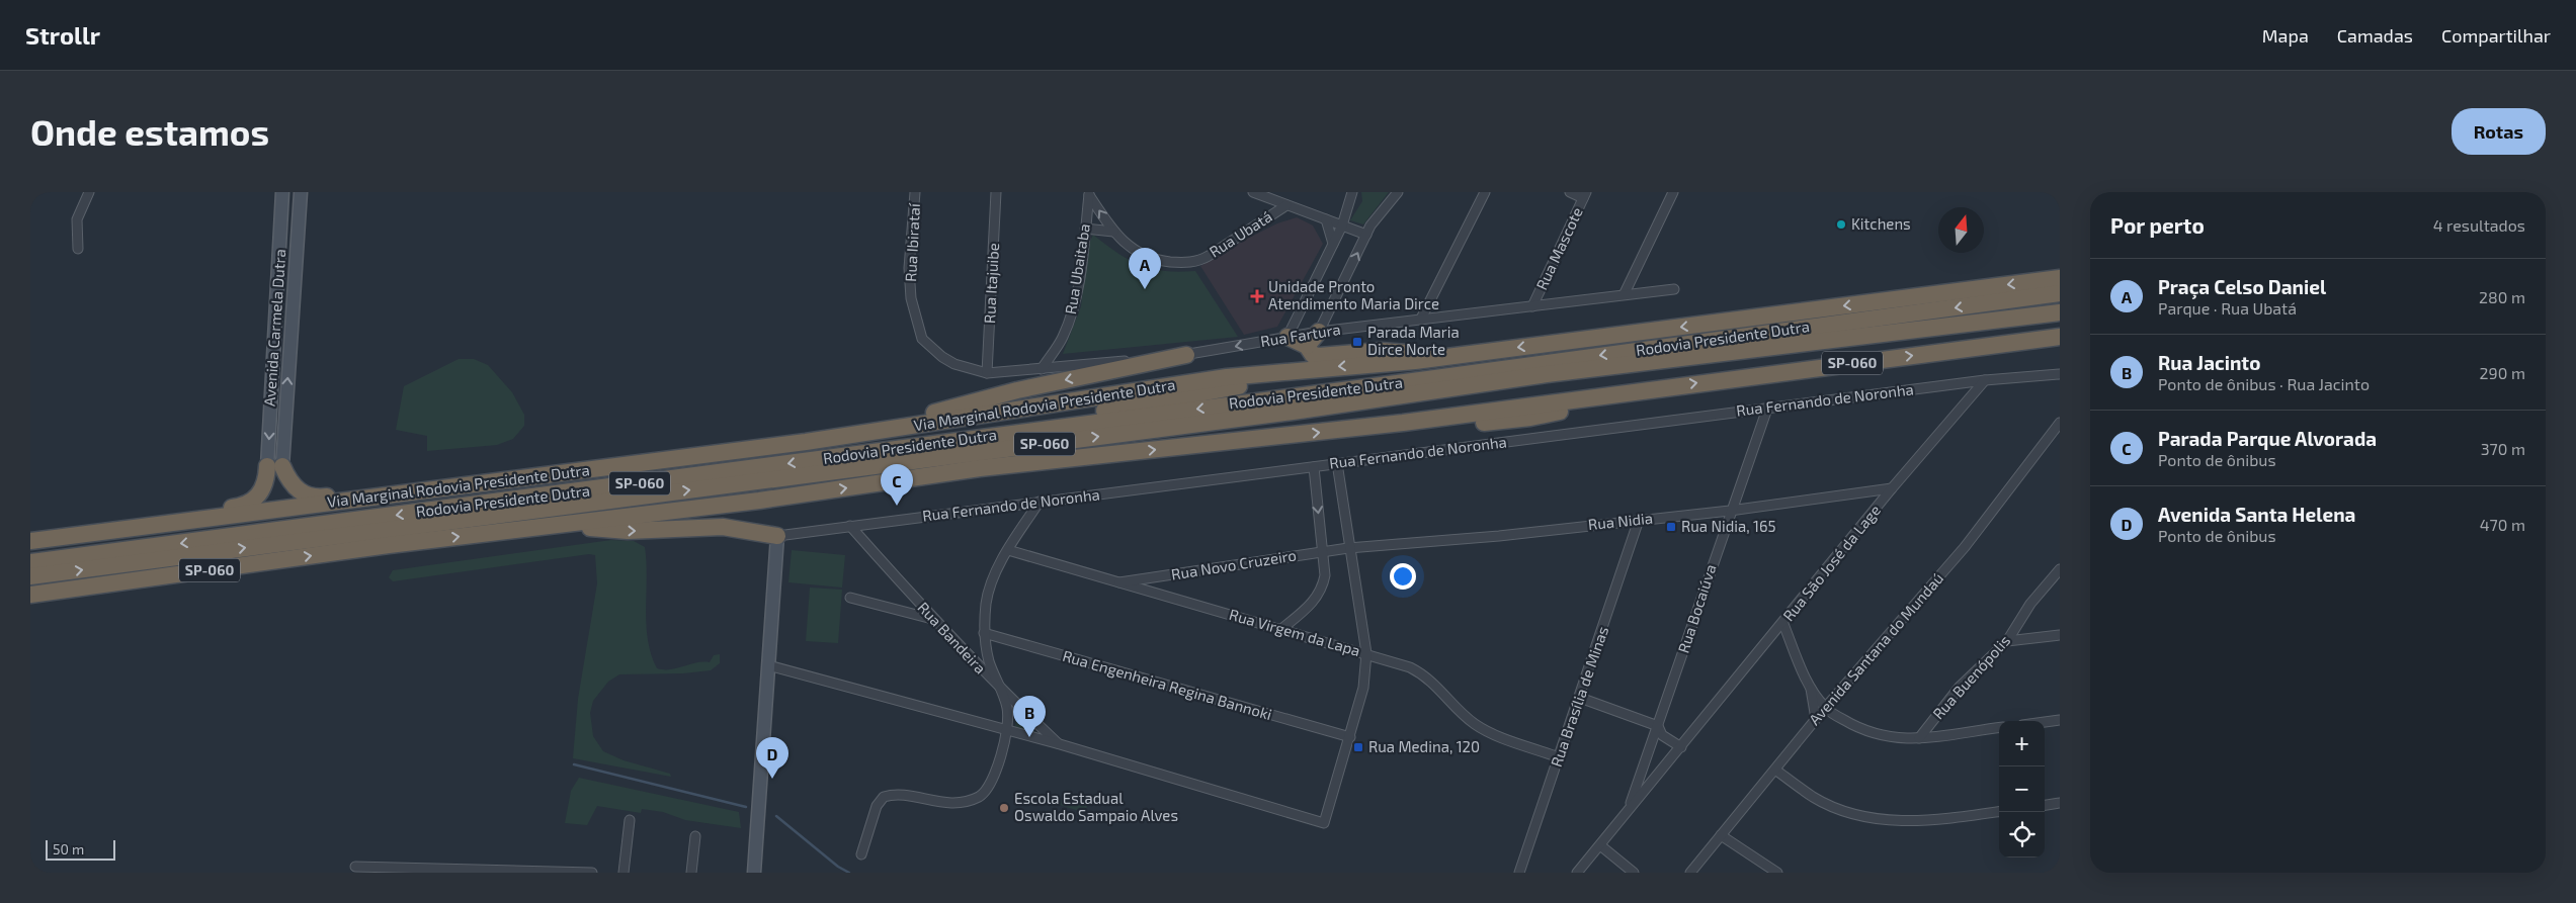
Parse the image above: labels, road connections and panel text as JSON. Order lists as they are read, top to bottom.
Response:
{
  "streets": {
    "highway": ["Rodovia Presidente Dutra", "SP-060", "Via Marginal Rodovia Presidente Dutra"],
    "street": [
      "Rua Ubatá",
      "Rua Ibirataí",
      "Rua Mascote",
      "Rua Ubaitaba",
      "Rua Itajuibe",
      "Avenida Carmela Dutra",
      "Rua Fartura",
      "Rua Fernando de Noronha",
      "Rua Nidia",
      "Rua São José da Lage",
      "Rua Novo Cruzeiro",
      "Rua Bocaiúva",
      "Rua Virgem da Lapa",
      "Rua Bandeira",
      "Avenida Santana do Mundaú",
      "Rua Buenópolis",
      "Rua Engenheira Regina Bannoki",
      "Rua Brasília de Minas"
    ]
  },
  "crossings": [
    ["Rua Ubatá", "Rua Ubaitaba"],
    ["Rua Ibirataí", "Rua Itajuibe"],
    ["Rua Ibirataí", "Rua Fartura"],
    ["Rua Mascote", "Rua Fartura"],
    ["Rua Ubaitaba", "Rua Fartura"],
    ["Rua Itajuibe", "Rua Fartura"],
    ["Rua Fernando de Noronha", "Rua São José da Lage"],
    ["Rua Fernando de Noronha", "Rua Bocaiúva"],
    ["Rua Fernando de Noronha", "Rua Bandeira"],
    ["Rua Nidia", "Rua São José da Lage"],
    ["Rua Nidia", "Rua Novo Cruzeiro"],
    ["Rua Nidia", "Rua Bocaiúva"],
    ["Rua Nidia", "Rua Brasília de Minas"],
    ["Rua São José da Lage", "Rua Bocaiúva"],
    ["Rua Novo Cruzeiro", "Rua Virgem da Lapa"],
    ["Rua Virgem da Lapa", "Rua Brasília de Minas"]
  ],
  "one_way": ["Via Marginal Rodovia Presidente Dutra"],
  "places": {
    "other": ["Kitchens", "Escola Estadual Oswaldo Sampaio Alves"],
    "health": ["Unidade Pronto Atendimento Maria Dirce"],
    "transit": ["Parada Maria Dirce Norte", "Rua Nidia, 165", "Rua Medina, 120"]
  },
  "scale_bar": "50 m",
  "north": "top",
  "page": {
    "header": "Strollr",
    "nav": ["Mapa", "Camadas", "Compartilhar"],
    "buttons": "Rotas",
    "title": "Onde estamos",
    "heading": ["Por perto", "4 resultados"],
    "pins": [
      "A",
      "C",
      "B",
      "D"
    ],
    "list": [
      {
        "mark": "A",
        "name": "Praça Celso Daniel",
        "note": "Parque · Rua Ubatá",
        "value": "280 m"
      },
      {
        "mark": "B",
        "name": "Rua Jacinto",
        "note": "Ponto de ônibus · Rua Jacinto",
        "value": "290 m"
      },
      {
        "mark": "C",
        "name": "Parada Parque Alvorada",
        "note": "Ponto de ônibus",
        "value": "370 m"
      },
      {
        "mark": "D",
        "name": "Avenida Santa Helena",
        "note": "Ponto de ônibus",
        "value": "470 m"
      }
    ],
    "map_buttons": ["+", "−"],
    "scale": "50 m"
  }
}
